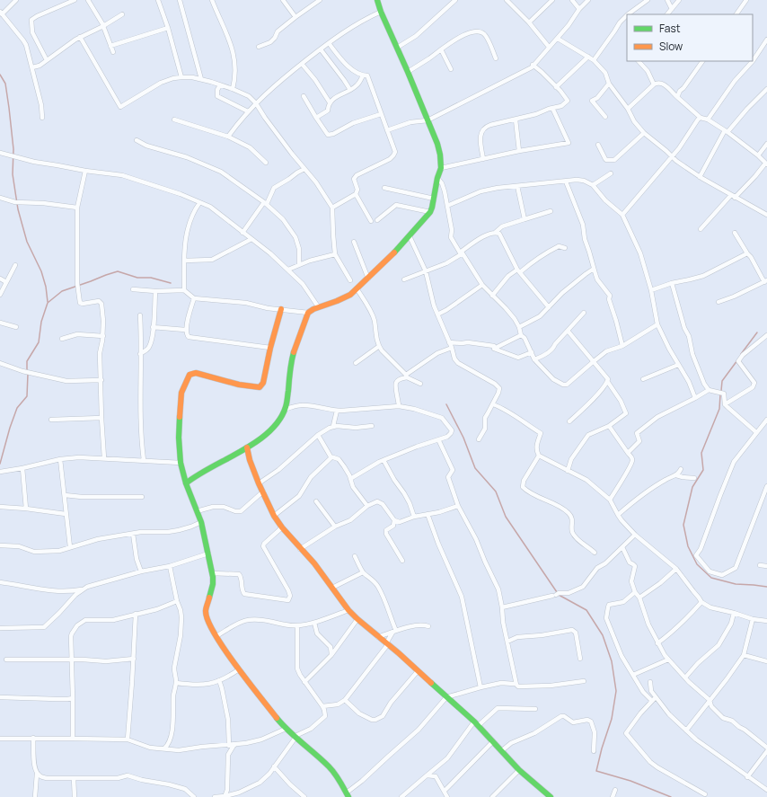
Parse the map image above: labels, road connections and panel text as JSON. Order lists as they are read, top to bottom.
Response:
{
  "legend": ["Fast", "Slow"]
}
